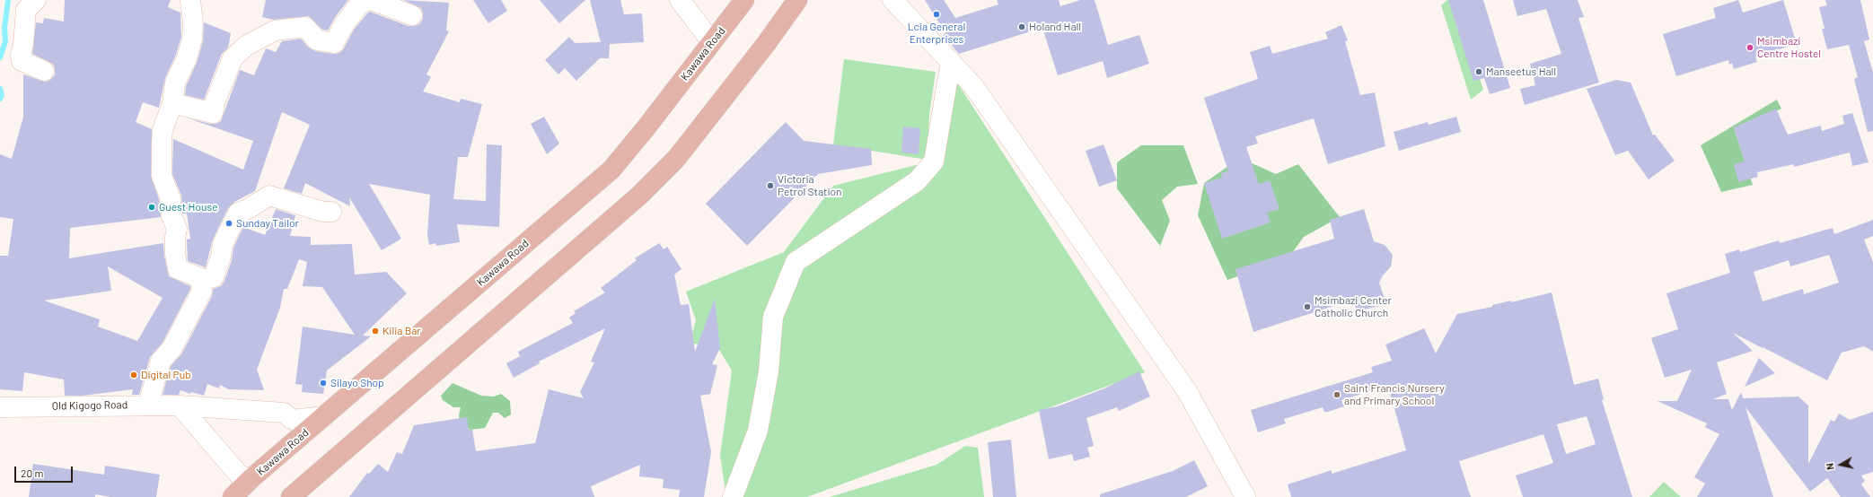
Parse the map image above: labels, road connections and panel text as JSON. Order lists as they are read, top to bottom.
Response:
{
  "streets": {
    "main road": ["Kawawa Road"],
    "street": ["Old Kigogo Road"]
  },
  "crossings": [
    ["Kawawa Road", "Old Kigogo Road"]
  ],
  "places": [
    "Lcia General Enterprises",
    "Holand Hall",
    "Msimbazi Centre Hostel",
    "Manseetus Hall",
    "Victoria Petrol Station",
    "Guest House",
    "Sunday Tailor",
    "Msimbazi Center Catholic Church",
    "Kilia Bar",
    "Digital Pub",
    "Silayo Shop",
    "Saint Francis Nursery and Primary School"
  ],
  "scale_bar": "20 m",
  "north": "left"
}
